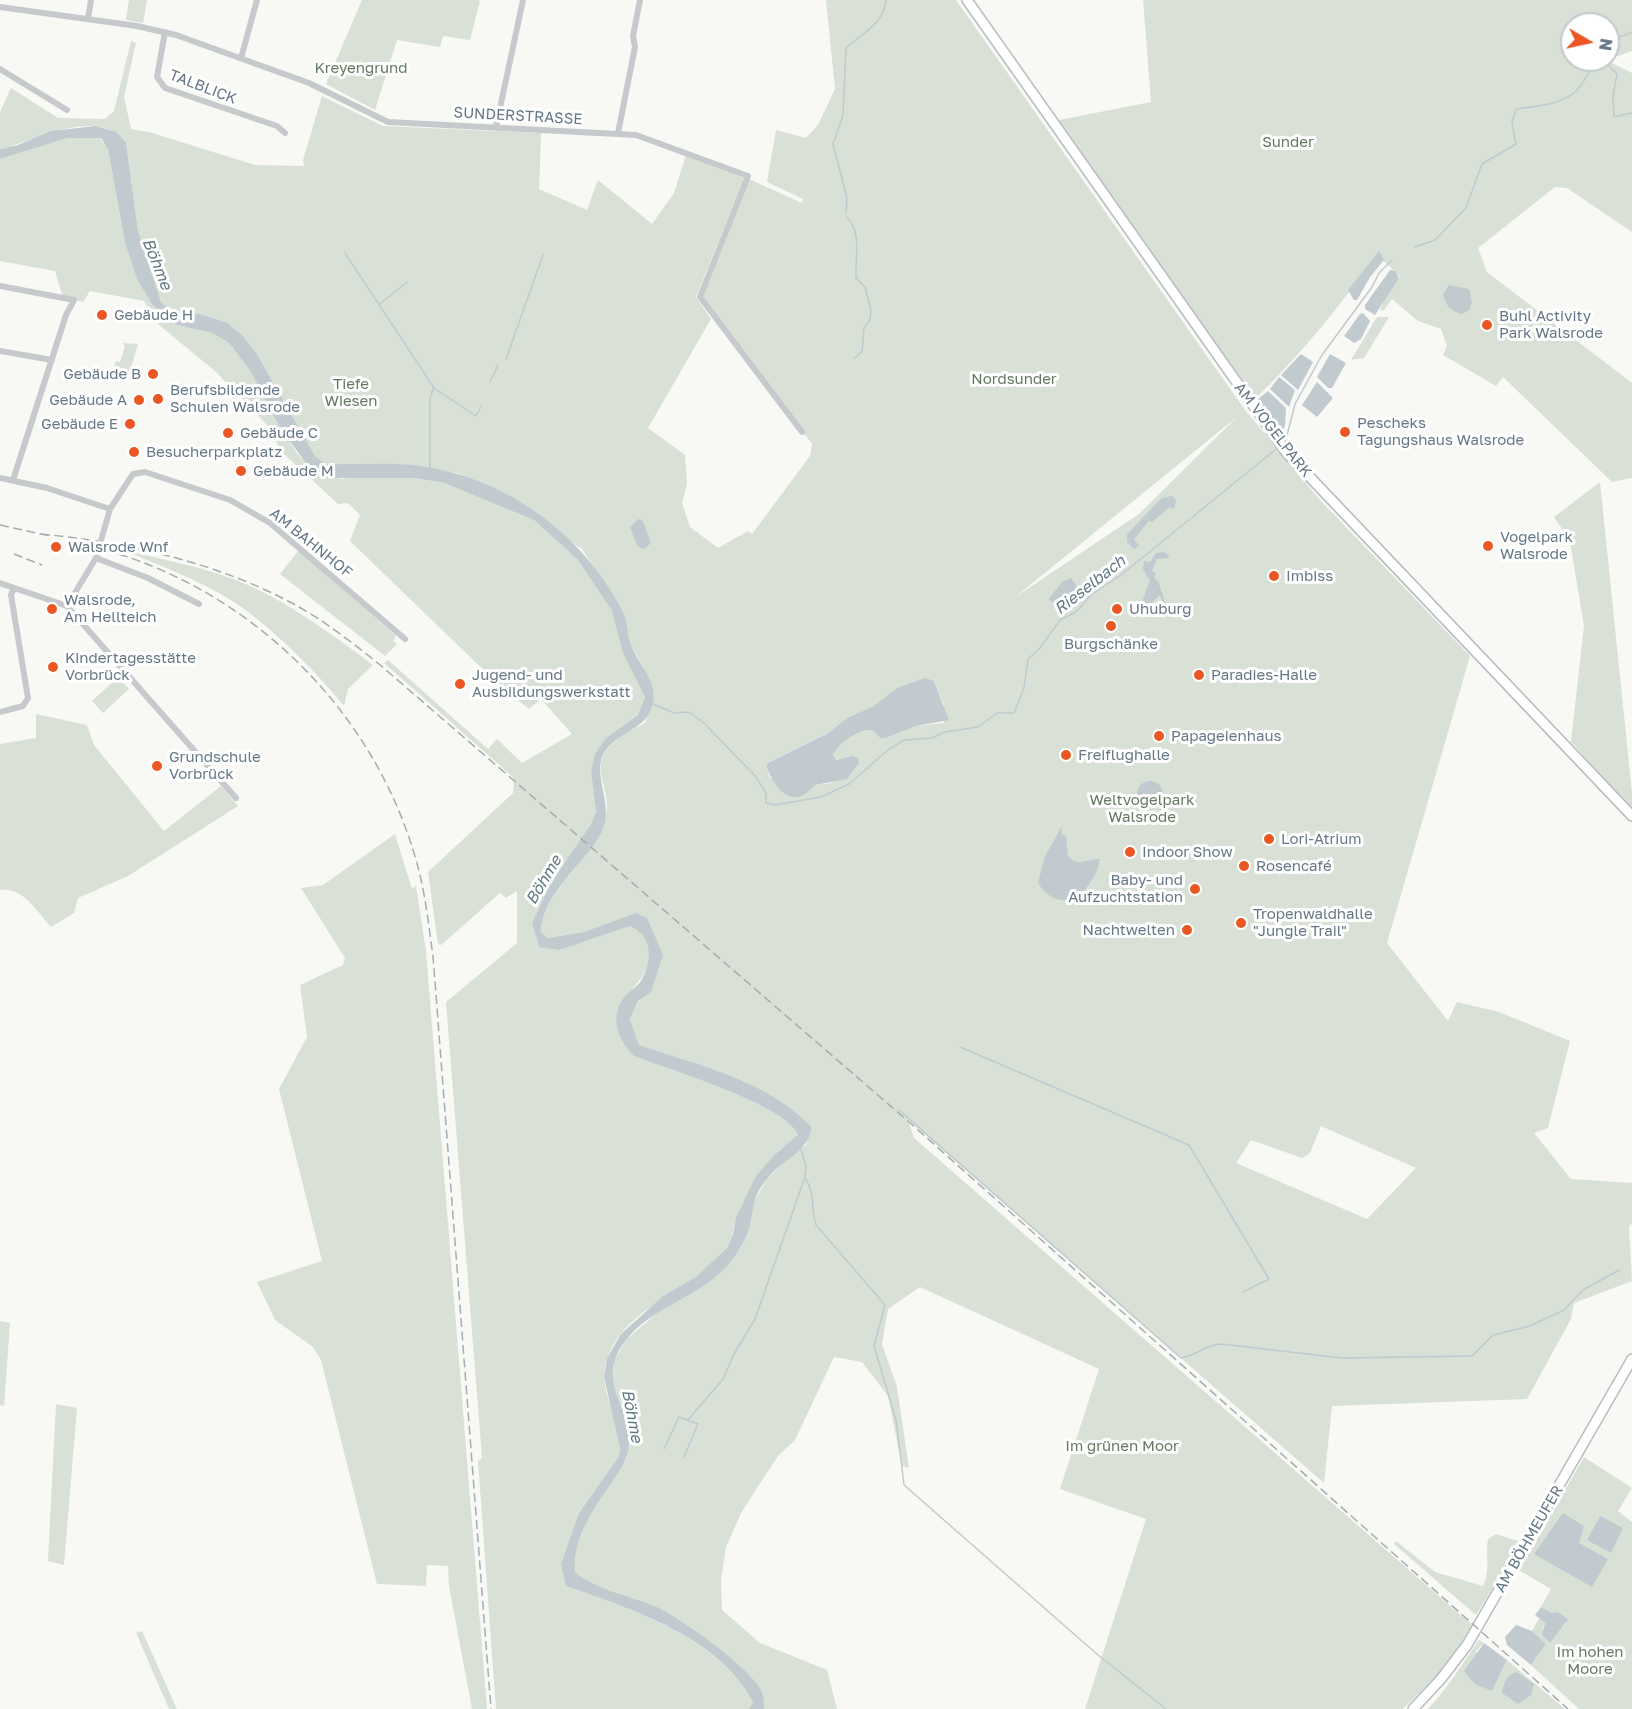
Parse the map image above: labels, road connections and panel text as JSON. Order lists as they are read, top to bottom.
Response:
{
  "streets": {
    "street": [
      "TALBLICK",
      "SUNDERSTRASSE",
      "AM VOGELPARK",
      "AM BAHNHOF",
      "AM BÖHMEUFER"
    ]
  },
  "crossings": [
    ["TALBLICK", "SUNDERSTRASSE"]
  ],
  "water": ["Böhme", "Rieselbach"],
  "parks": [
    "Kreyengrund",
    "Sunder",
    "Nordsunder",
    "Tiefe Wiesen",
    "Weltvogelpark Walsrode",
    "Im grünen Moor",
    "Im hohen Moore"
  ],
  "places": [
    "Gebäude H",
    "Buhl Activity Park Walsrode",
    "Gebäude B",
    "Berufsbildende Schulen Walsrode",
    "Gebäude A",
    "Gebäude E",
    "Pescheks Tagungshaus Walsrode",
    "Gebäude C",
    "Besucherparkplatz",
    "Gebäude M",
    "Vogelpark Walsrode",
    "Walsrode Wnf",
    "Imbiss",
    "Walsrode, Am Hellteich",
    "Uhuburg",
    "Burgschänke",
    "Kindertagesstätte Vorbrück",
    "Paradies-Halle",
    "Jugend- und Ausbildungswerkstatt",
    "Papageienhaus",
    "Freiflughalle",
    "Grundschule Vorbrück",
    "Lori-Atrium",
    "Indoor Show",
    "Rosencafé",
    "Baby- und Aufzuchtstation",
    "Tropenwaldhalle \"Jungle Trail\"",
    "Nachtwelten"
  ],
  "north": "right"
}
